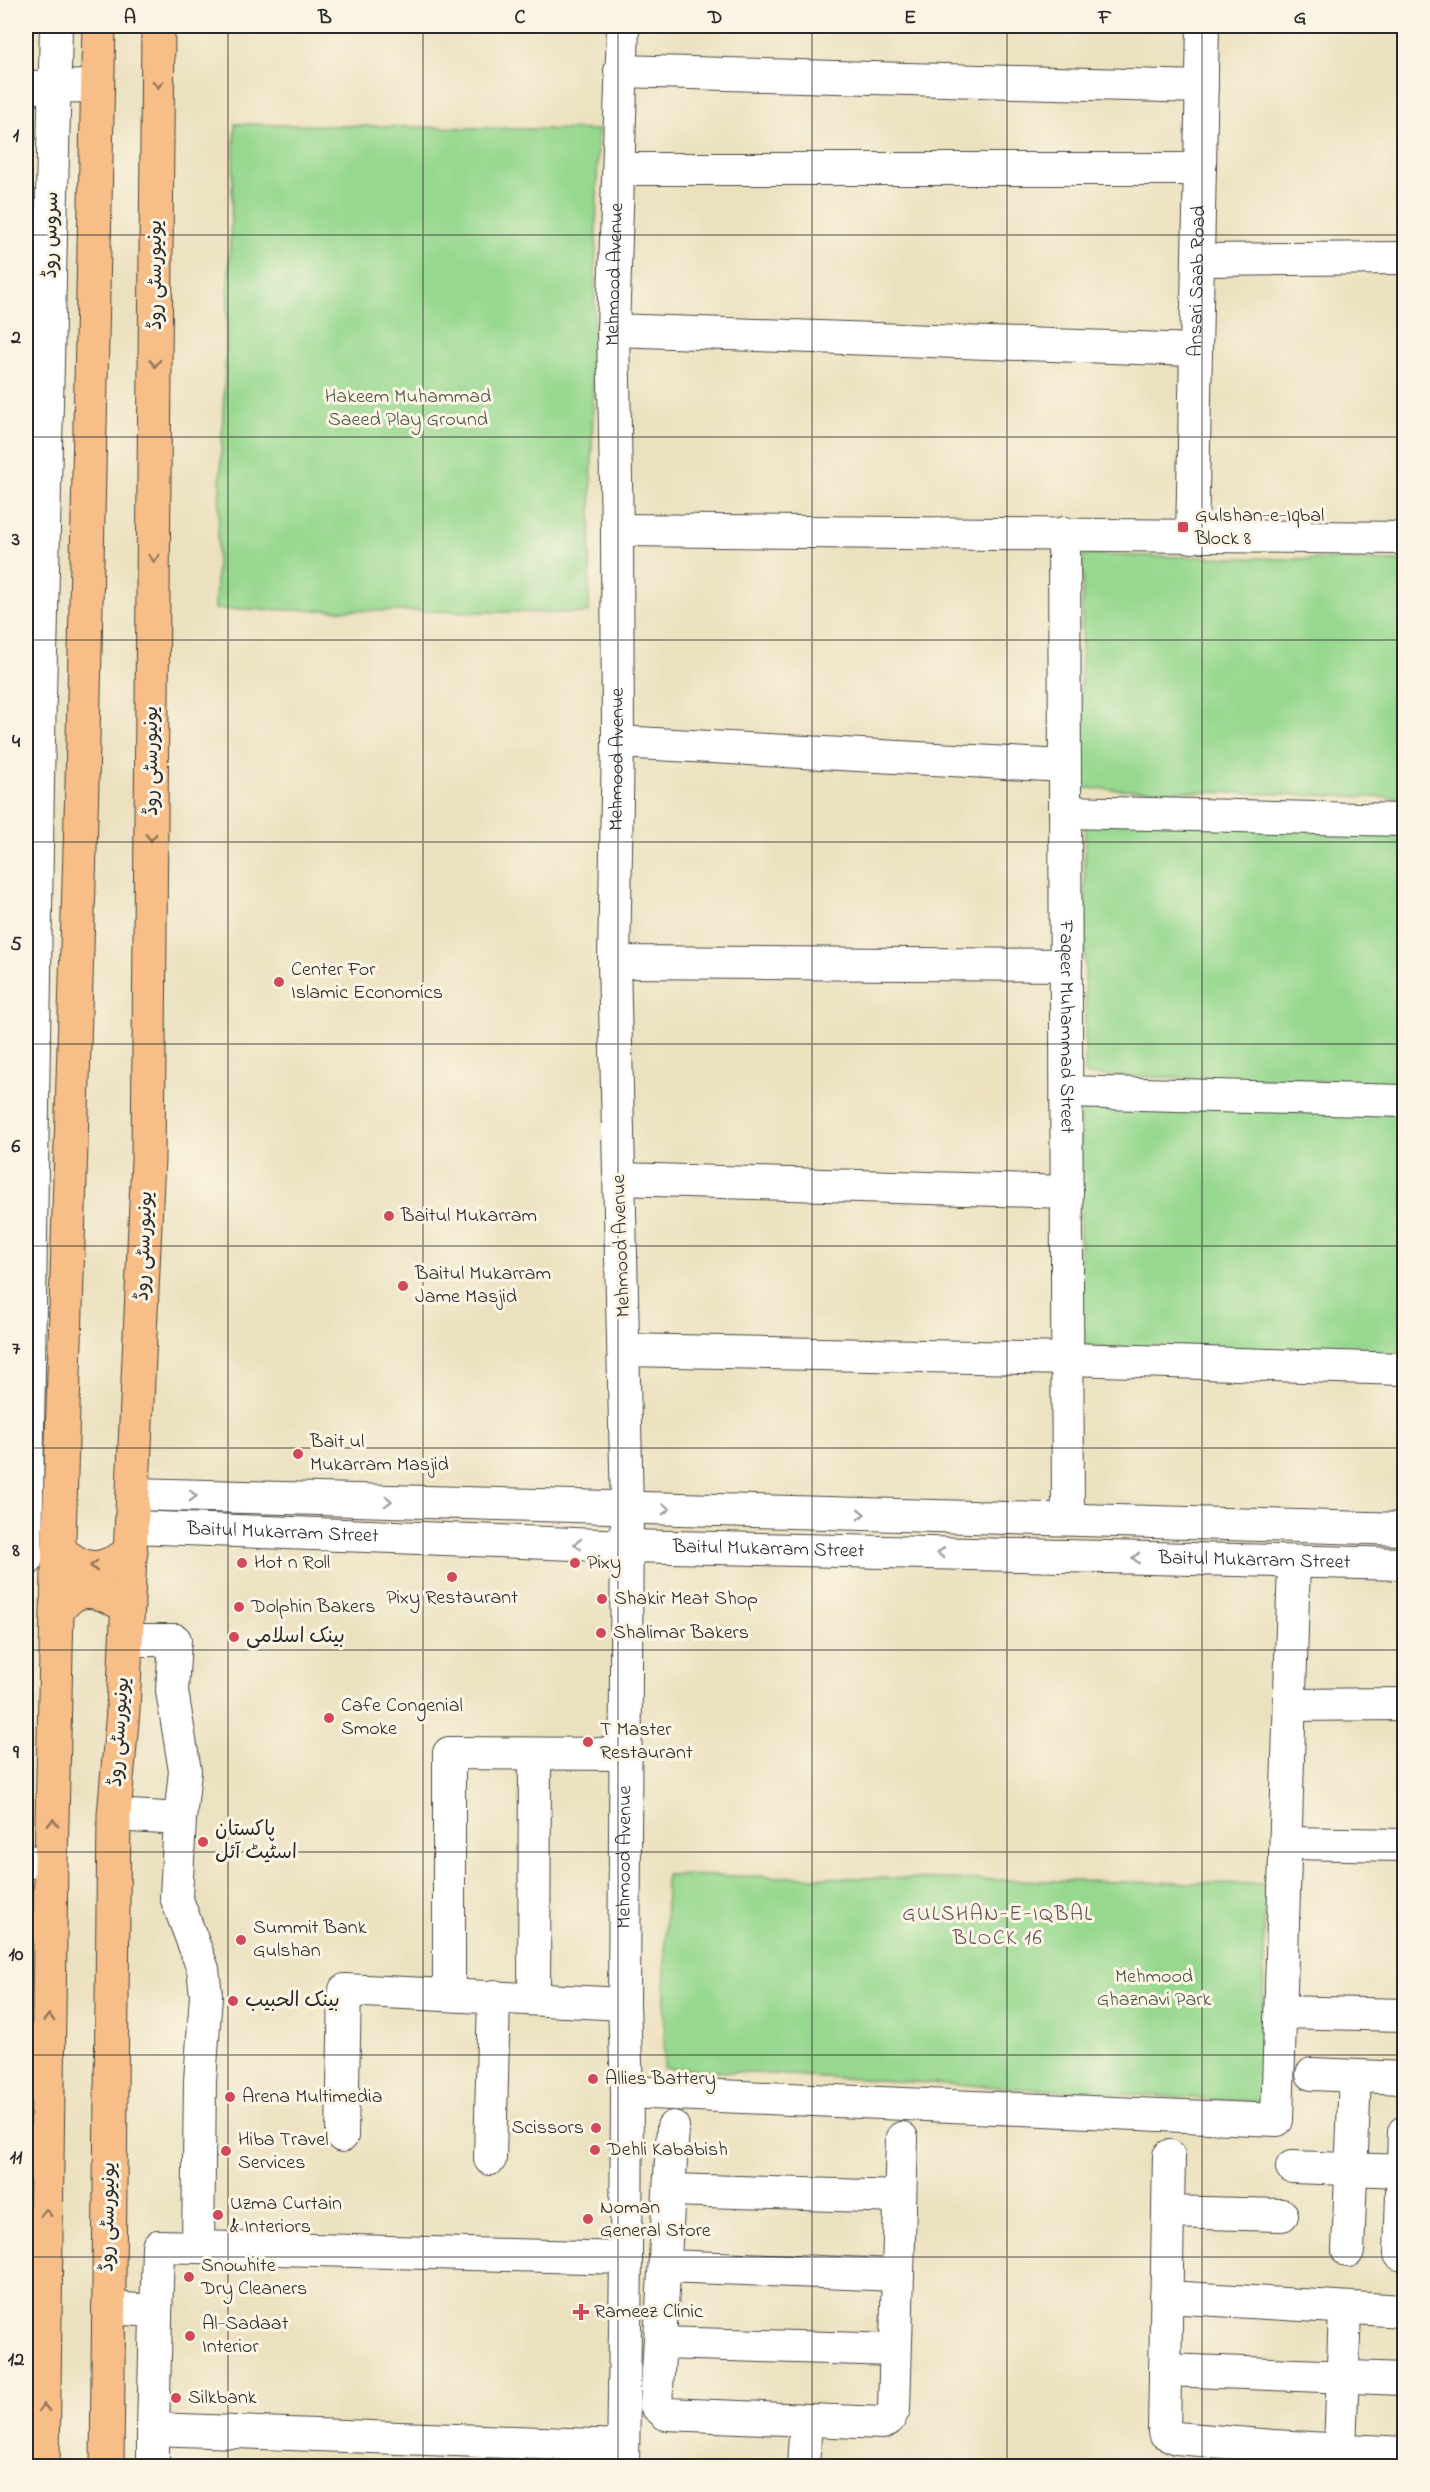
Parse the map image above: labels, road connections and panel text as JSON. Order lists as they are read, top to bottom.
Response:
{
  "streets": {
    "main road": ["یونیورسٹی روڈ"],
    "street": [
      "سروس روڈ",
      "Mehmood Avenue",
      "Ansari Saab Road",
      "Faqeer Muhammad Street",
      "Baitul Mukarram Street"
    ]
  },
  "crossings": [
    ["Mehmood Avenue", "Baitul Mukarram Street"],
    ["یونیورسٹی روڈ", "Baitul Mukarram Street"],
    ["Faqeer Muhammad Street", "Baitul Mukarram Street"]
  ],
  "districts": ["GULSHAN-E-IQBAL BLOCK 16"],
  "parks": ["Hakeem Muhammad Saeed Play Ground", "Mehmood Ghaznavi Park"],
  "places": {
    "transit": ["Gulshan-e-Iqbal Block 8"],
    "other": [
      "Center For Islamic Economics",
      "Baitul Mukarram",
      "Baitul Mukarram Jame Masjid",
      "Bait ul Mukarram Masjid",
      "Hot n Roll",
      "Pixy",
      "Pixy Restaurant",
      "Shakir Meat Shop",
      "Dolphin Bakers",
      "Shalimar Bakers",
      "بینک اسلامی",
      "Cafe Congenial Smoke",
      "T Master Restaurant",
      "پاکستان اسٹیٹ آئل",
      "Summit Bank Gulshan",
      "بينک الحبيب",
      "Allies Battery",
      "Arena Multimedia",
      "Scissors",
      "Dehli Kababish",
      "Hiba Travel Services",
      "Uzma Curtain & Interiors",
      "Noman General Store",
      "Snowhite Dry Cleaners",
      "Al-Sadaat Interior",
      "Silkbank"
    ],
    "health": ["Rameez Clinic"]
  },
  "grid": {
    "columns": [
      "A",
      "B",
      "C",
      "D",
      "E",
      "F",
      "G"
    ],
    "rows": [
      "1",
      "2",
      "3",
      "4",
      "5",
      "6",
      "7",
      "8",
      "9",
      "10",
      "11",
      "12"
    ]
  }
}
